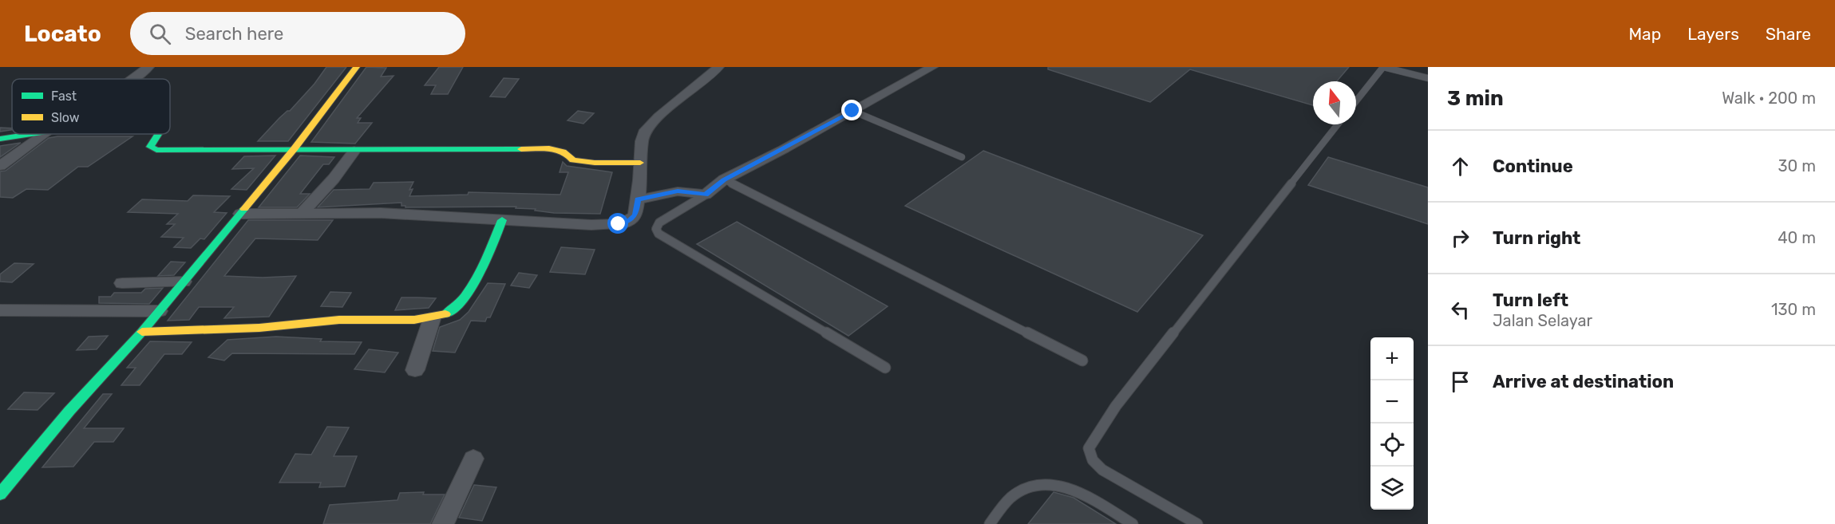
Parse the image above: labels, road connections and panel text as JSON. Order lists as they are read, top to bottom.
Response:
{
  "legend": ["Fast", "Slow"],
  "north": "top",
  "page": {
    "header": "Locato",
    "search": "Search here",
    "nav": ["Map", "Layers", "Share"],
    "heading": ["3 min", "Walk · 200 m"],
    "list": [
      ["Continue", "30 m"],
      ["Turn right", "40 m"],
      ["Turn left", "Jalan Selayar", "130 m"],
      "Arrive at destination"
    ],
    "map_buttons": ["+", "−"]
  }
}
